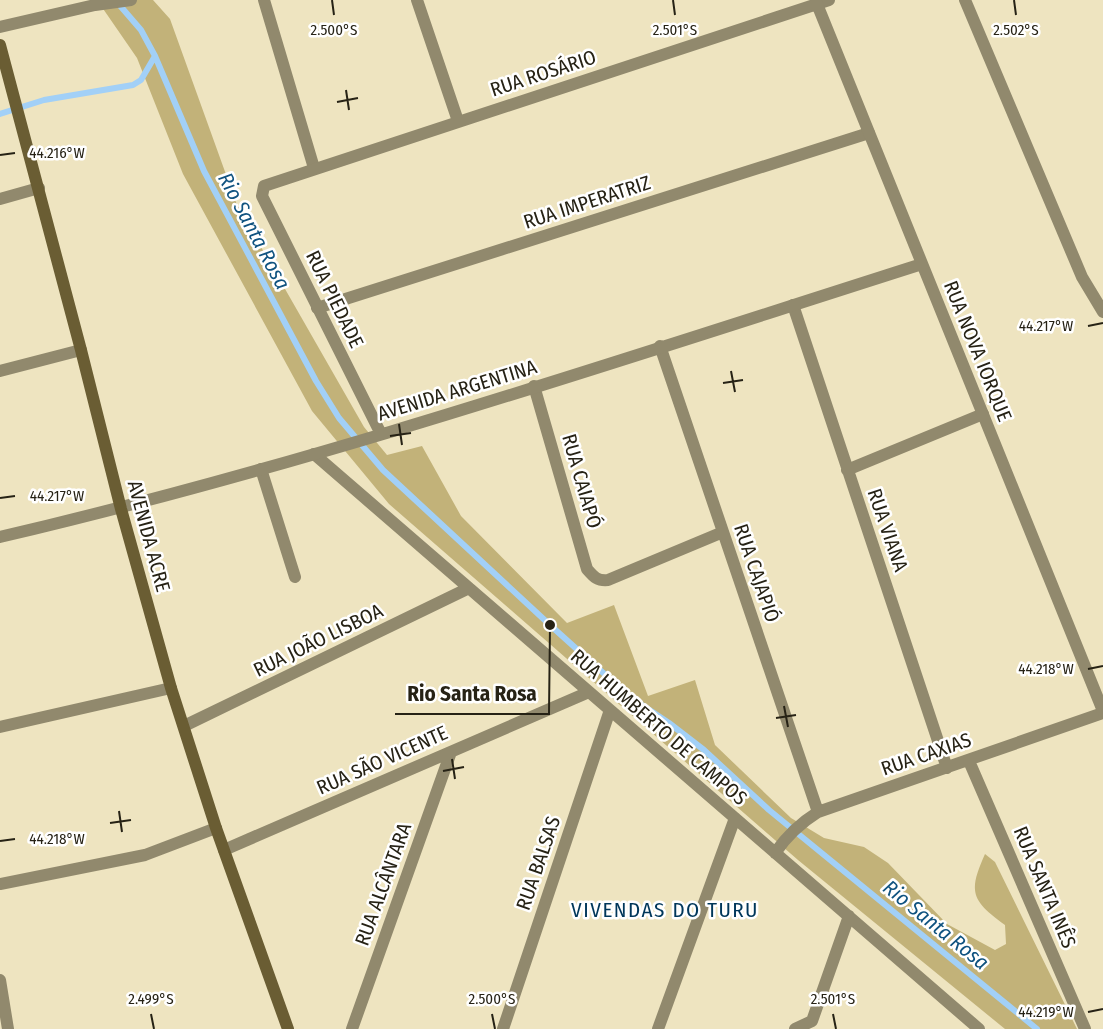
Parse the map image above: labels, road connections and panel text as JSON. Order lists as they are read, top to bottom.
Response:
{
  "streets": {
    "main road": ["AVENIDA ACRE"],
    "street": [
      "RUA ROSÁRIO",
      "RUA IMPERATRIZ",
      "RUA PIEDADE",
      "RUA NOVA IORQUE",
      "AVENIDA ARGENTINA",
      "RUA CAIAPÓ",
      "RUA VIANA",
      "RUA CAJAPIÓ",
      "RUA JOÃO LISBOA",
      "RUA HUMBERTO DE CAMPOS",
      "RUA CAXIAS",
      "RUA SÃO VICENTE",
      "RUA BALSAS",
      "RUA ALCÂNTARA",
      "RUA SANTA INÊS"
    ]
  },
  "crossings": [
    ["RUA ROSÁRIO", "RUA PIEDADE"],
    ["RUA ROSÁRIO", "RUA NOVA IORQUE"],
    ["RUA IMPERATRIZ", "RUA PIEDADE"],
    ["RUA IMPERATRIZ", "RUA NOVA IORQUE"],
    ["RUA PIEDADE", "AVENIDA ARGENTINA"],
    ["RUA NOVA IORQUE", "AVENIDA ARGENTINA"],
    ["RUA NOVA IORQUE", "RUA CAXIAS"],
    ["AVENIDA ARGENTINA", "RUA CAIAPÓ"],
    ["AVENIDA ARGENTINA", "RUA VIANA"],
    ["AVENIDA ARGENTINA", "AVENIDA ACRE"],
    ["AVENIDA ARGENTINA", "RUA CAJAPIÓ"],
    ["AVENIDA ARGENTINA", "RUA HUMBERTO DE CAMPOS"],
    ["RUA CAIAPÓ", "RUA CAJAPIÓ"],
    ["RUA VIANA", "RUA CAXIAS"],
    ["AVENIDA ACRE", "RUA JOÃO LISBOA"],
    ["AVENIDA ACRE", "RUA SÃO VICENTE"],
    ["RUA CAJAPIÓ", "RUA CAXIAS"],
    ["RUA JOÃO LISBOA", "RUA HUMBERTO DE CAMPOS"],
    ["RUA HUMBERTO DE CAMPOS", "RUA CAXIAS"],
    ["RUA HUMBERTO DE CAMPOS", "RUA SÃO VICENTE"],
    ["RUA HUMBERTO DE CAMPOS", "RUA BALSAS"],
    ["RUA CAXIAS", "RUA SANTA INÊS"],
    ["RUA SÃO VICENTE", "RUA ALCÂNTARA"]
  ],
  "districts": ["VIVENDAS DO TURU"],
  "water": ["Rio Santa Rosa"],
  "places": ["Rio Santa Rosa"],
  "coordinates": [
    "2.502°S",
    "2.500°S",
    "2.501°S",
    "44.216°W",
    "44.217°W",
    "44.218°W",
    "2.499°S",
    "44.219°W"
  ]
}
